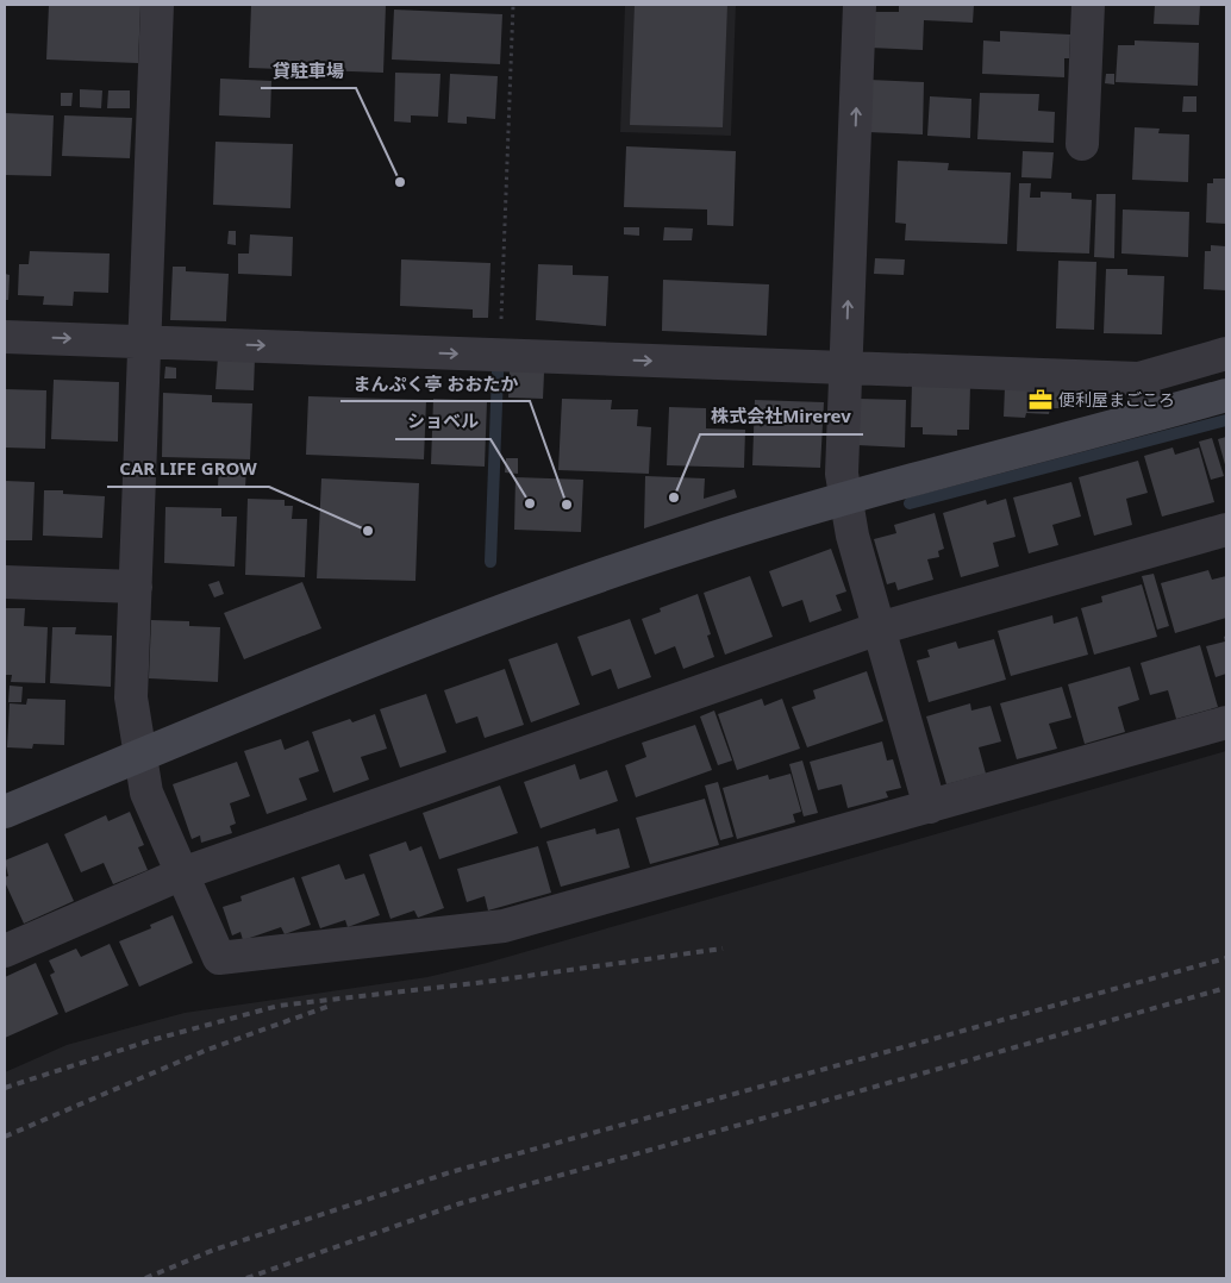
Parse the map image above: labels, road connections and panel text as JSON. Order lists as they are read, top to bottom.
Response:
{
  "places": {
    "other": [
      "貸駐車場",
      "株式会社Mirerev",
      "ショベル",
      "まんぷく亭 おおたか",
      "CAR LIFE GROW"
    ],
    "office": ["便利屋まごころ"]
  }
}
